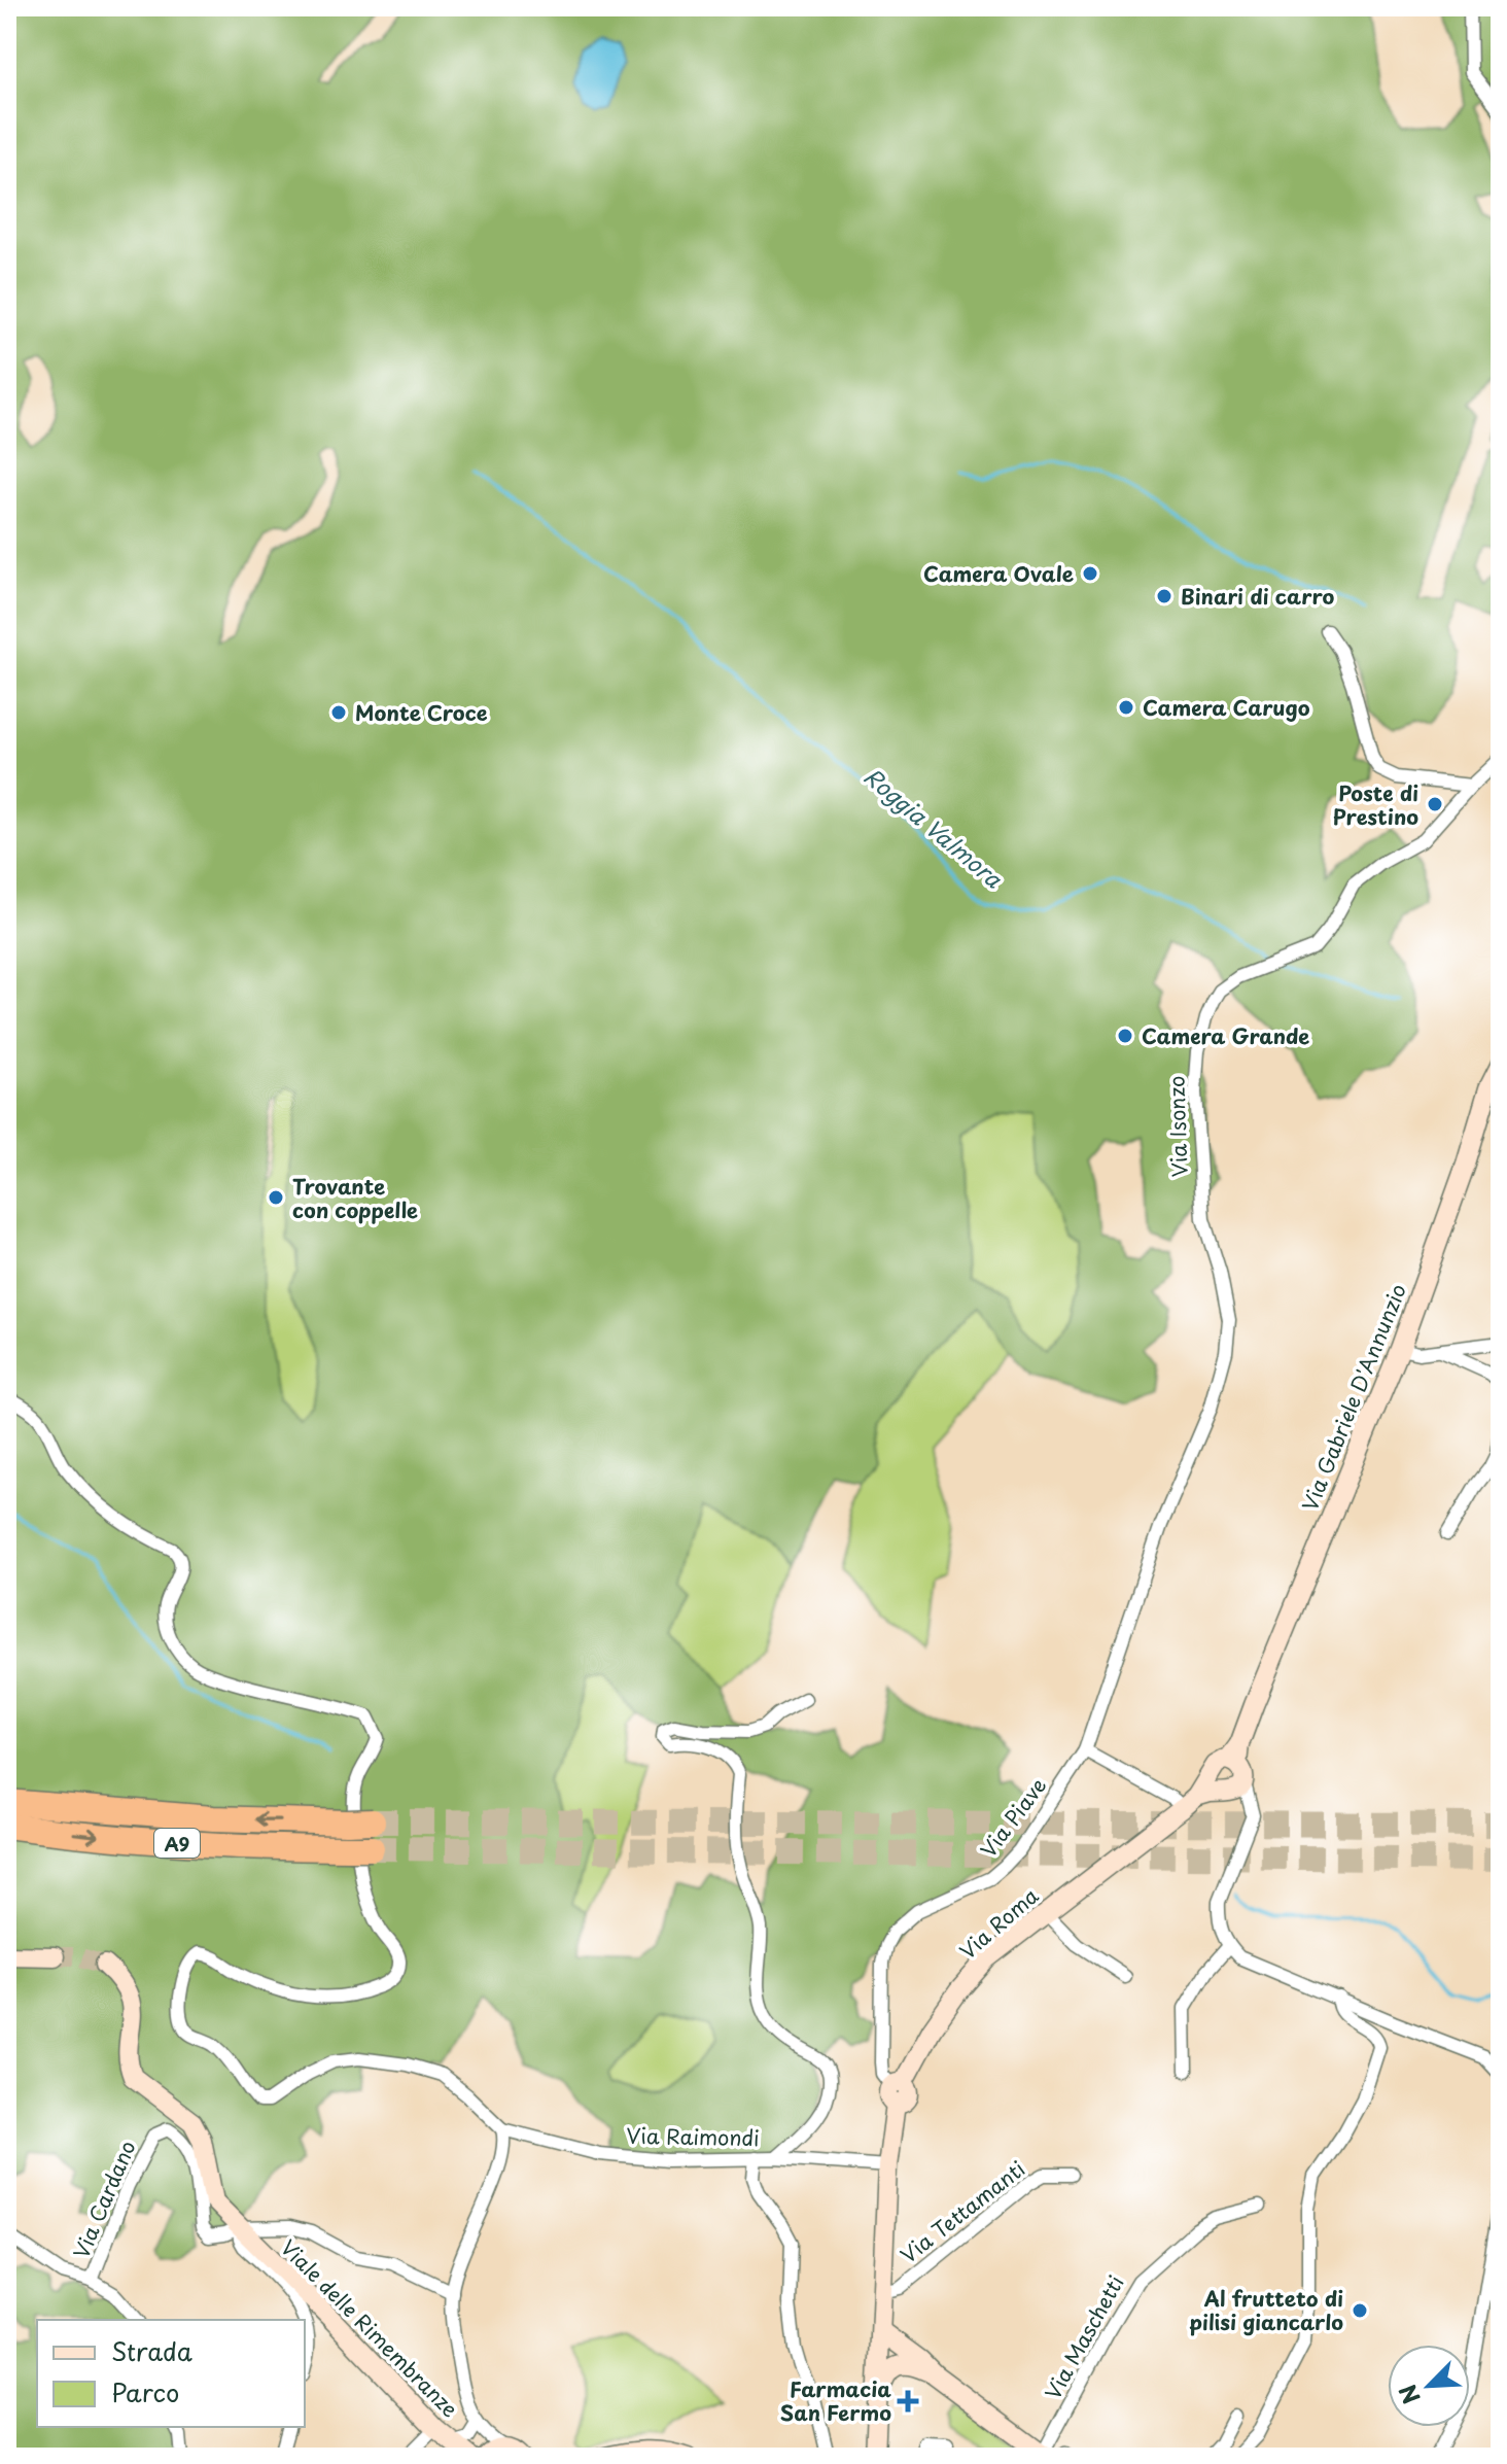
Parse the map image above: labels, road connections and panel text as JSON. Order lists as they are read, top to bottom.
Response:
{
  "streets": {
    "highway": ["A9"],
    "main road": ["Via Gabriele D'Annunzio", "Via Roma", "Viale delle Rimembranze"],
    "street": [
      "Via Isonzo",
      "Via Piave",
      "Via Raimondi",
      "Via Cardano",
      "Via Tettamanti",
      "Via Maschetti"
    ]
  },
  "crossings": [
    ["Via Isonzo", "Via Piave"],
    ["Via Gabriele D'Annunzio", "Via Roma"],
    ["Via Piave", "Via Roma"],
    ["Via Roma", "Via Raimondi"],
    ["Via Roma", "Via Tettamanti"],
    ["Via Cardano", "Viale delle Rimembranze"]
  ],
  "water": ["Roggia Valmora"],
  "places": {
    "other": [
      "Camera Ovale",
      "Binari di carro",
      "Camera Carugo",
      "Monte Croce",
      "Poste di Prestino",
      "Camera Grande",
      "Trovante con coppelle",
      "Al frutteto di pilisi giancarlo"
    ],
    "health": ["Farmacia San Fermo"]
  },
  "legend": ["Strada", "Parco"],
  "north": "bottom left"
}
